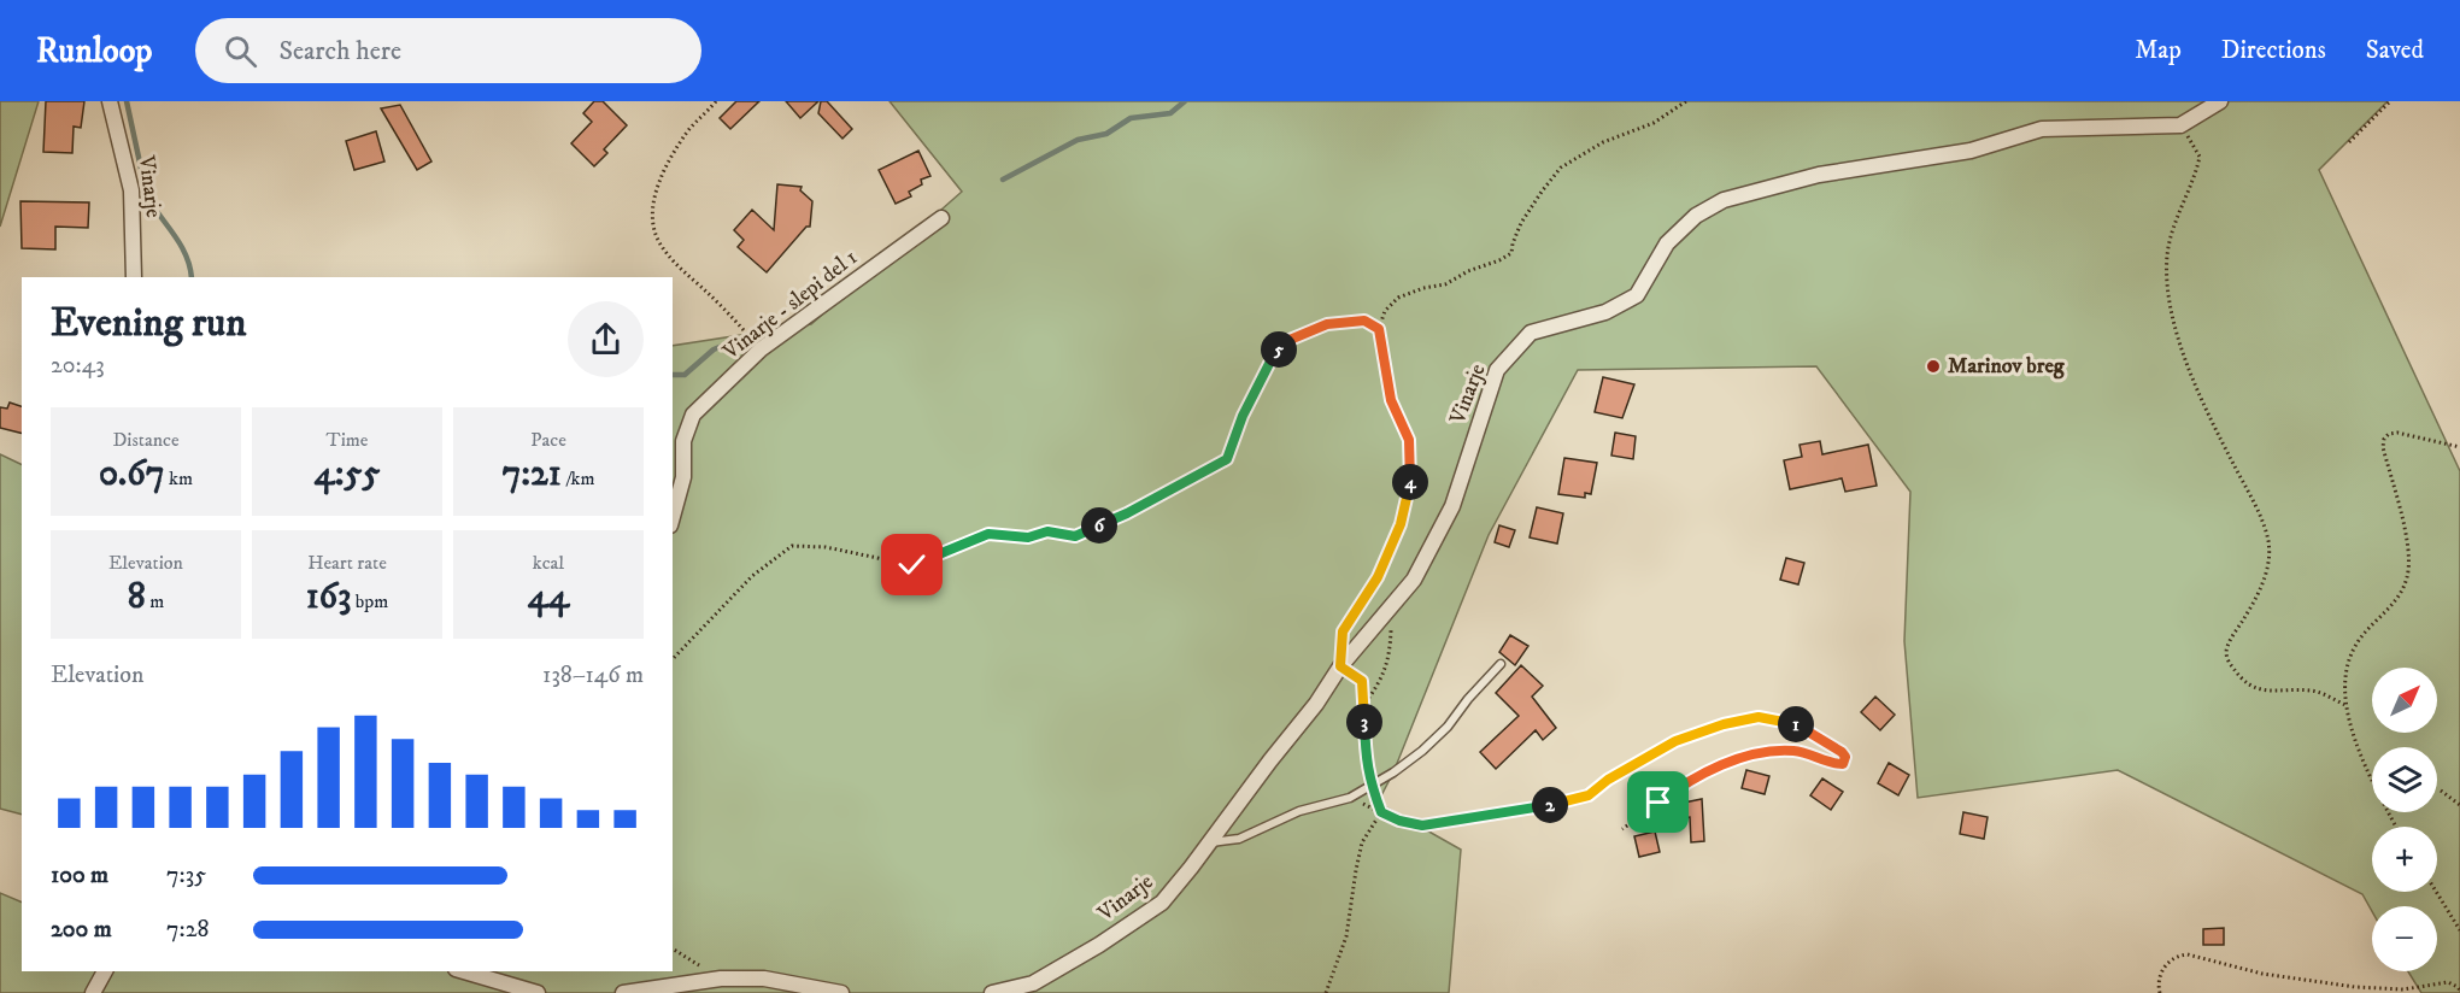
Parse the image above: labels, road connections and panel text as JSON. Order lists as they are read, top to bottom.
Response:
{
  "streets": {
    "street": ["Vinarje", "Vinarje - slepi del 1"]
  },
  "places": ["Marinov breg"],
  "north": "top right",
  "page": {
    "header": "Runloop",
    "search": "Search here",
    "nav": ["Map", "Directions", "Saved"],
    "heading": ["Evening run", "20:43"],
    "pins": [
      "5",
      "4",
      "6",
      "3",
      "1",
      "2"
    ],
    "stats": [
      ["Distance", "0.67 km"],
      ["Time", "4:55"],
      ["Pace", "7:21 /km"],
      ["Elevation", "8 m"],
      ["Heart rate", "163 bpm"],
      ["kcal", "44"]
    ],
    "chart": ["Elevation", "138–146 m"],
    "map_buttons": ["+", "−"],
    "list": [
      {
        "name": "100 m",
        "note": "7:35"
      },
      {
        "name": "200 m",
        "note": "7:28"
      }
    ]
  }
}
